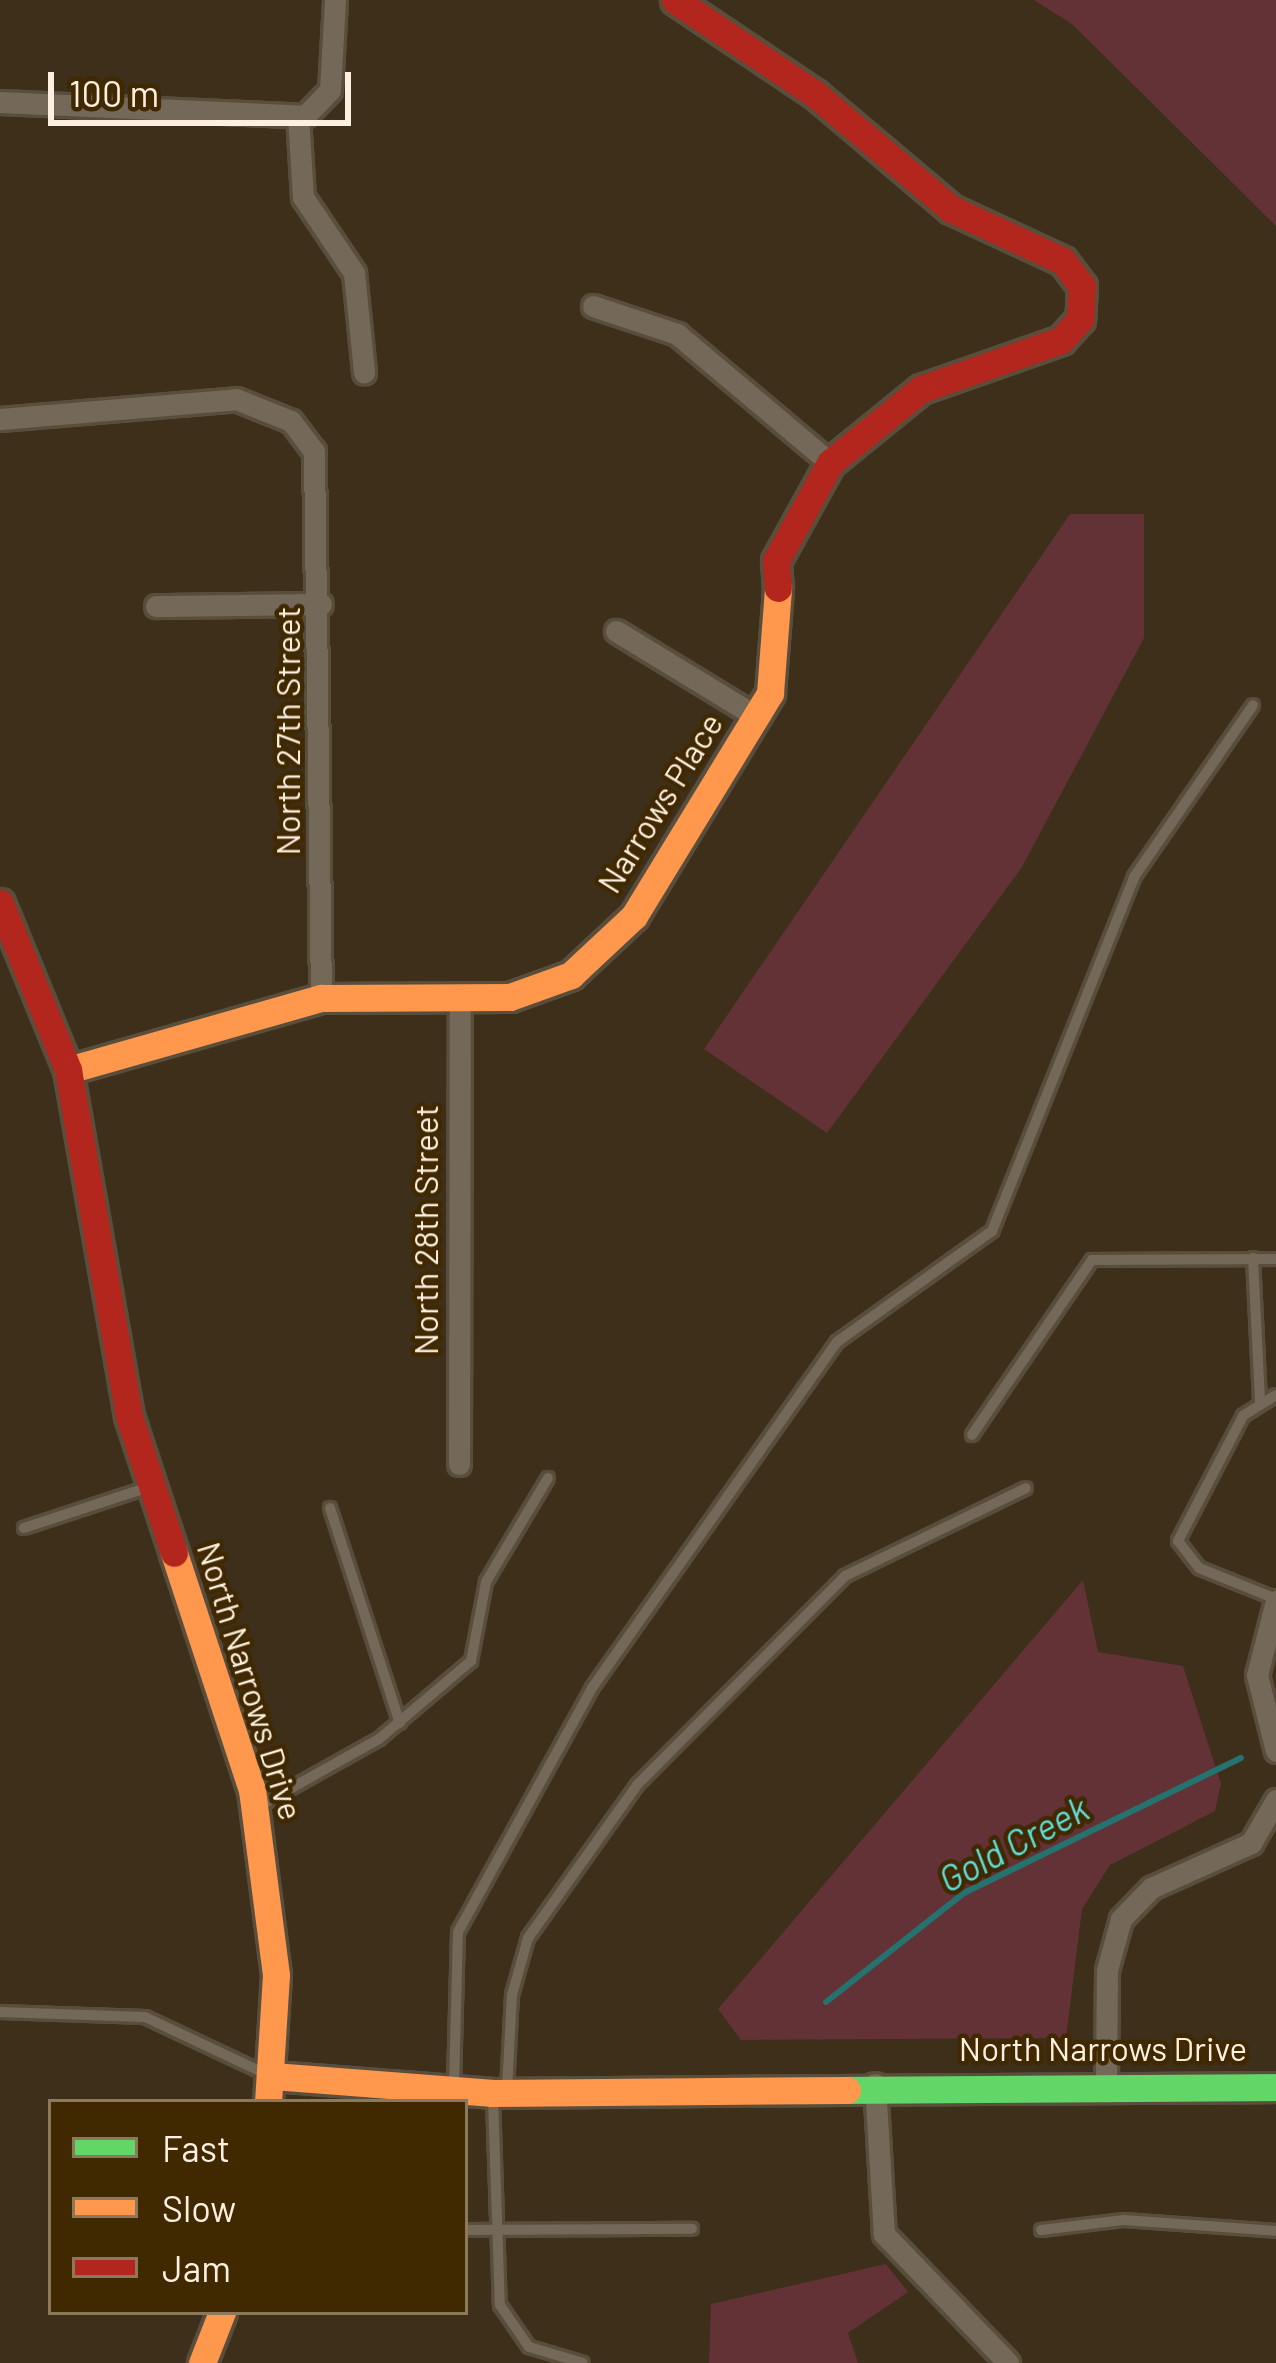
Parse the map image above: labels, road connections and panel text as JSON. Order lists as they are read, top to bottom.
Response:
{
  "streets": {
    "street": [
      "North 27th Street",
      "Narrows Place",
      "North 28th Street",
      "North Narrows Drive"
    ]
  },
  "crossings": [
    ["North 27th Street", "Narrows Place"],
    ["Narrows Place", "North 28th Street"],
    ["Narrows Place", "North Narrows Drive"]
  ],
  "water": ["Gold Creek"],
  "legend": ["Fast", "Slow", "Jam"],
  "scale_bar": "100 m"
}
